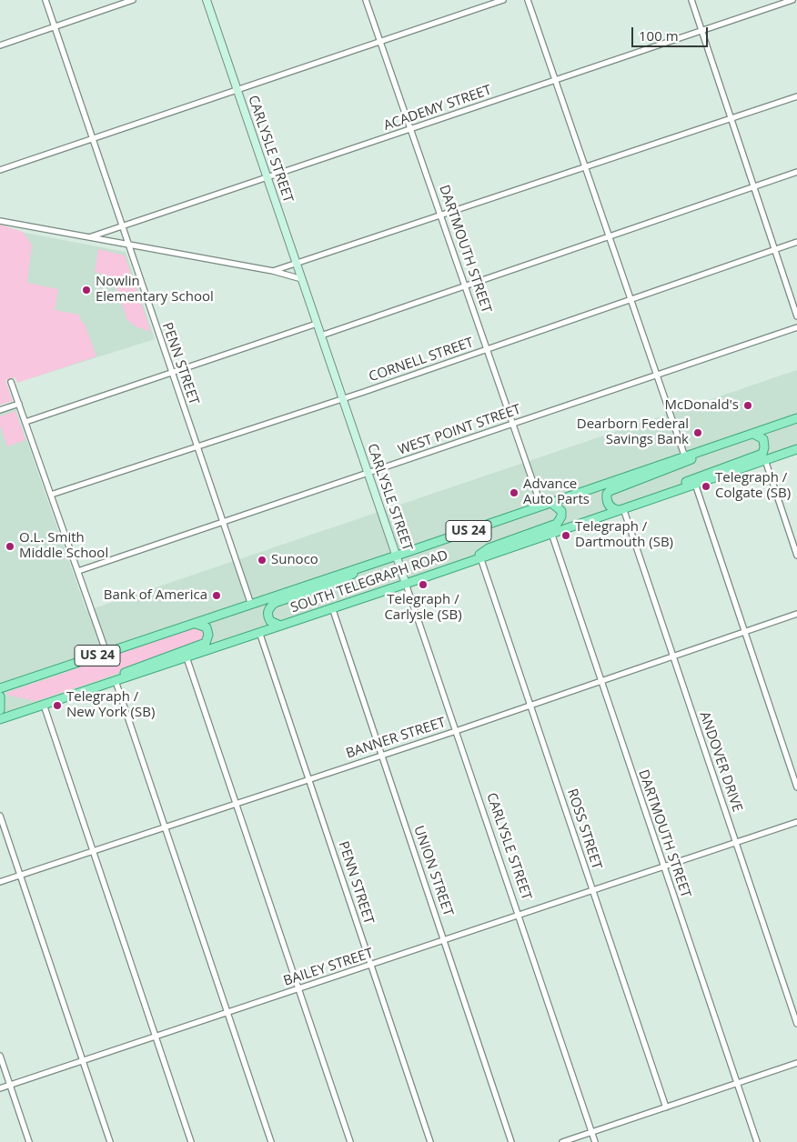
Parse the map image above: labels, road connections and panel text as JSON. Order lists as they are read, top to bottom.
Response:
{
  "streets": {
    "main road": ["US 24", "SOUTH TELEGRAPH ROAD"],
    "street": [
      "ACADEMY STREET",
      "CARLYSLE STREET",
      "DARTMOUTH STREET",
      "CORNELL STREET",
      "PENN STREET",
      "WEST POINT STREET",
      "BANNER STREET",
      "ANDOVER DRIVE",
      "ROSS STREET",
      "UNION STREET",
      "BAILEY STREET"
    ]
  },
  "crossings": [
    ["ACADEMY STREET", "CARLYSLE STREET"],
    ["ACADEMY STREET", "DARTMOUTH STREET"],
    ["ACADEMY STREET", "PENN STREET"],
    ["CARLYSLE STREET", "CORNELL STREET"],
    ["CARLYSLE STREET", "WEST POINT STREET"],
    ["CARLYSLE STREET", "SOUTH TELEGRAPH ROAD"],
    ["CARLYSLE STREET", "BANNER STREET"],
    ["CARLYSLE STREET", "BAILEY STREET"],
    ["DARTMOUTH STREET", "CORNELL STREET"],
    ["DARTMOUTH STREET", "WEST POINT STREET"],
    ["DARTMOUTH STREET", "SOUTH TELEGRAPH ROAD"],
    ["DARTMOUTH STREET", "BANNER STREET"],
    ["DARTMOUTH STREET", "BAILEY STREET"],
    ["CORNELL STREET", "PENN STREET"],
    ["PENN STREET", "WEST POINT STREET"],
    ["PENN STREET", "SOUTH TELEGRAPH ROAD"],
    ["PENN STREET", "BANNER STREET"],
    ["PENN STREET", "BAILEY STREET"],
    ["SOUTH TELEGRAPH ROAD", "ANDOVER DRIVE"],
    ["SOUTH TELEGRAPH ROAD", "ROSS STREET"],
    ["SOUTH TELEGRAPH ROAD", "UNION STREET"],
    ["BANNER STREET", "ANDOVER DRIVE"],
    ["BANNER STREET", "ROSS STREET"],
    ["BANNER STREET", "UNION STREET"],
    ["ANDOVER DRIVE", "BAILEY STREET"],
    ["ROSS STREET", "BAILEY STREET"],
    ["UNION STREET", "BAILEY STREET"]
  ],
  "places": [
    "Nowlin Elementary School",
    "McDonald's",
    "Dearborn Federal Savings Bank",
    "Telegraph / Colgate (SB)",
    "Advance Auto Parts",
    "Telegraph / Dartmouth (SB)",
    "O.L. Smith Middle School",
    "Sunoco",
    "Telegraph / Carlysle (SB)",
    "Bank of America",
    "Telegraph / New York (SB)"
  ],
  "scale_bar": "100 m"
}
